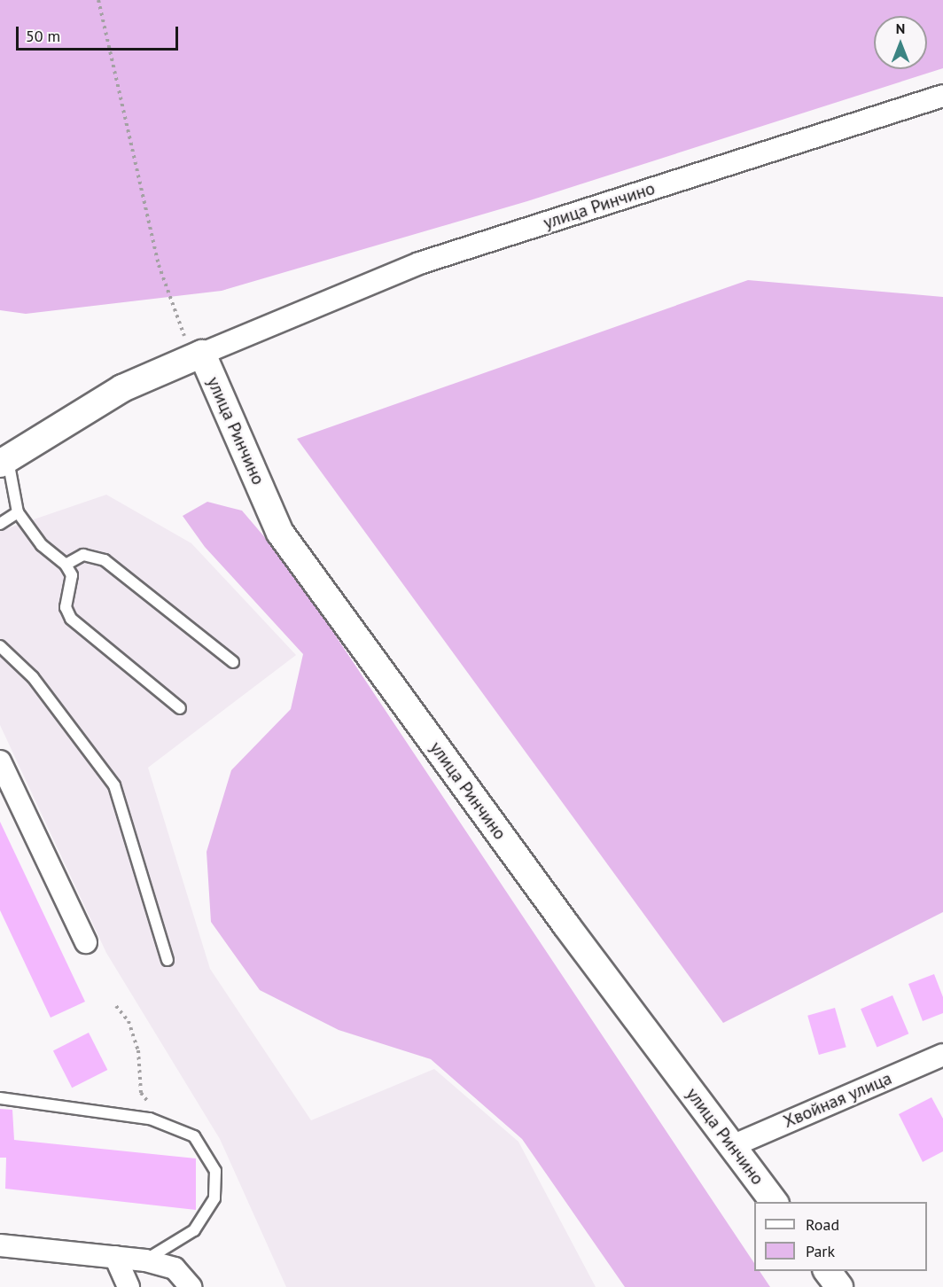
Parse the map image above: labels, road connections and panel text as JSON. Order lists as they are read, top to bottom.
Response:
{
  "streets": {
    "street": ["улица Ринчино", "Хвойная улица"]
  },
  "crossings": [
    ["улица Ринчино", "Хвойная улица"]
  ],
  "legend": ["Road", "Park"],
  "scale_bar": "50 m",
  "north": "top"
}
